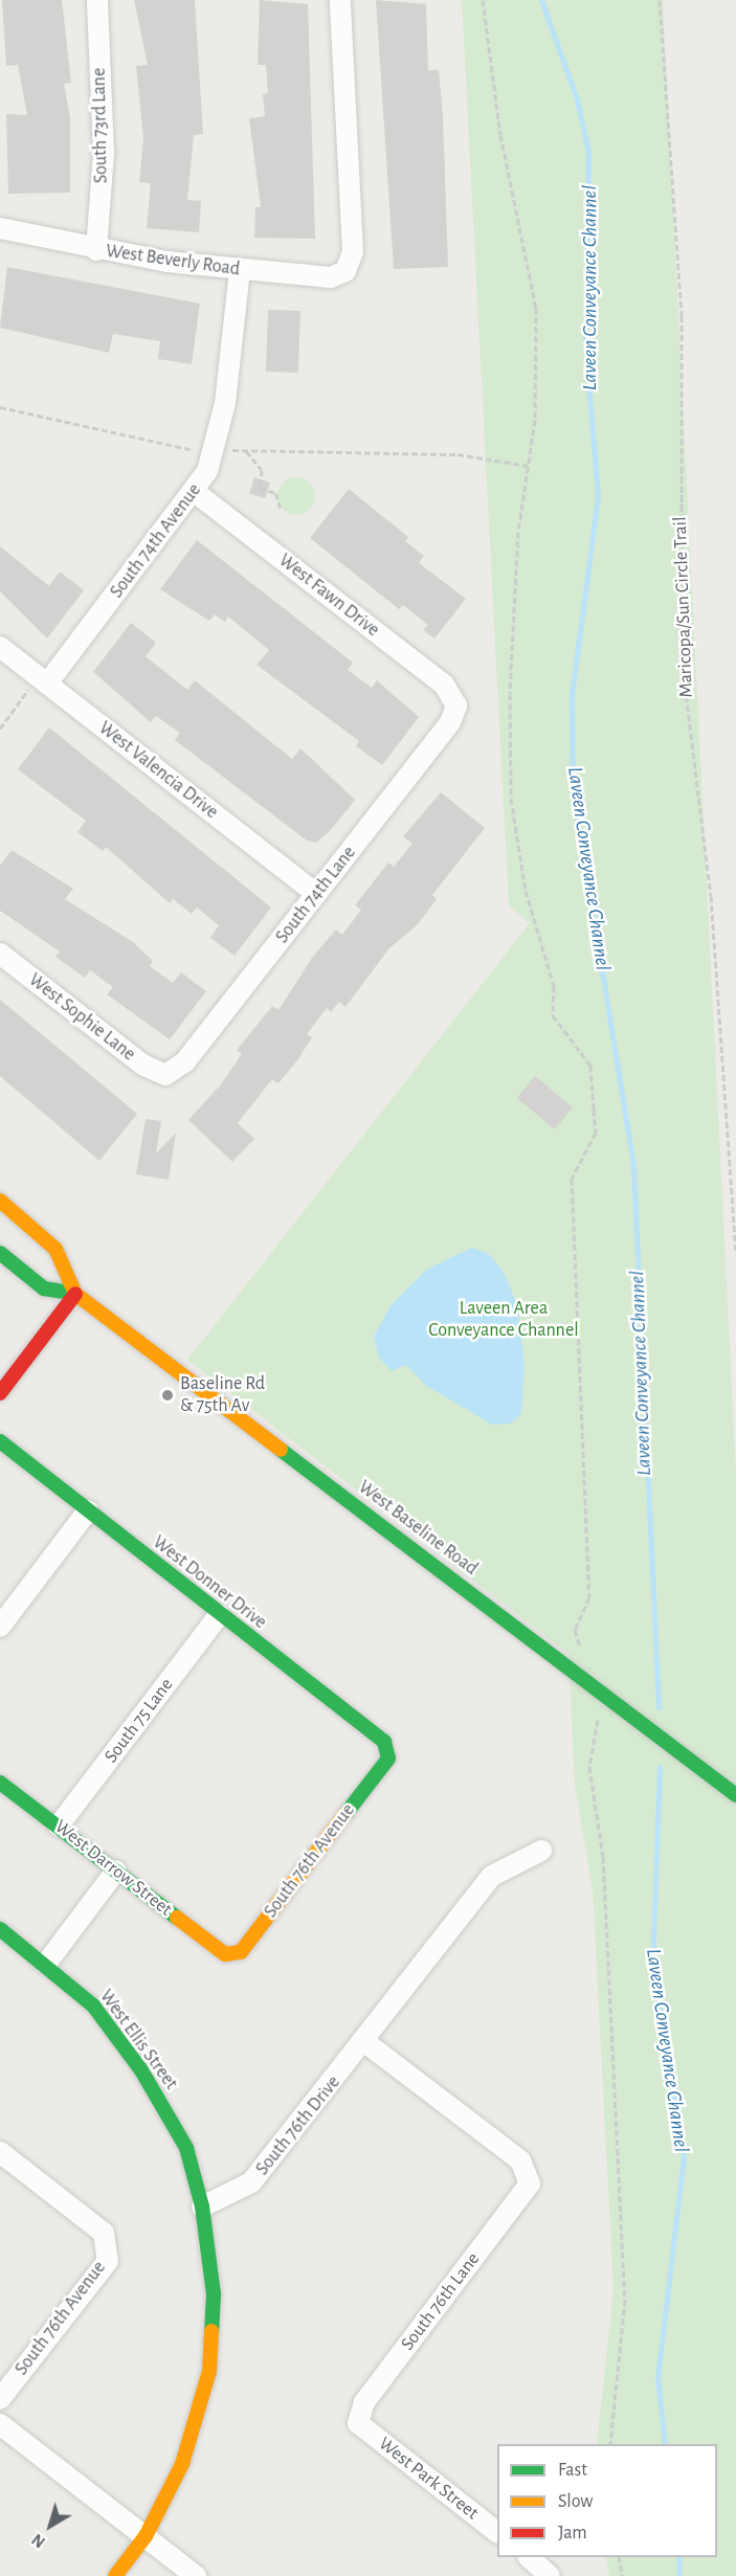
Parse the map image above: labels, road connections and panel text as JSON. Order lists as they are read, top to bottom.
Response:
{
  "streets": {
    "street": [
      "South 73rd Lane",
      "West Beverly Road",
      "South 74th Avenue",
      "West Fawn Drive",
      "West Valencia Drive",
      "South 74th Lane",
      "West Sophie Lane",
      "West Baseline Road",
      "West Donner Drive",
      "South 75 Lane",
      "South 76th Avenue",
      "West Darrow Street",
      "West Ellis Street",
      "South 76th Drive",
      "South 76th Lane",
      "West Park Street"
    ],
    "path": ["Maricopa/Sun Circle Trail"]
  },
  "crossings": [
    ["South 73rd Lane", "West Beverly Road"],
    ["West Beverly Road", "South 74th Avenue"],
    ["South 74th Avenue", "West Fawn Drive"],
    ["South 74th Avenue", "West Valencia Drive"],
    ["West Fawn Drive", "South 74th Lane"],
    ["West Valencia Drive", "South 74th Lane"],
    ["South 74th Lane", "West Sophie Lane"],
    ["West Donner Drive", "South 75 Lane"],
    ["West Donner Drive", "South 76th Avenue"],
    ["South 75 Lane", "West Darrow Street"],
    ["South 76th Avenue", "West Darrow Street"],
    ["West Ellis Street", "South 76th Drive"],
    ["South 76th Drive", "South 76th Lane"],
    ["South 76th Lane", "West Park Street"]
  ],
  "water": ["Laveen Conveyance Channel"],
  "parks": ["Laveen Area Conveyance Channel"],
  "places": ["Baseline Rd & 75th Av"],
  "legend": ["Fast", "Slow", "Jam"],
  "north": "bottom left"
}
